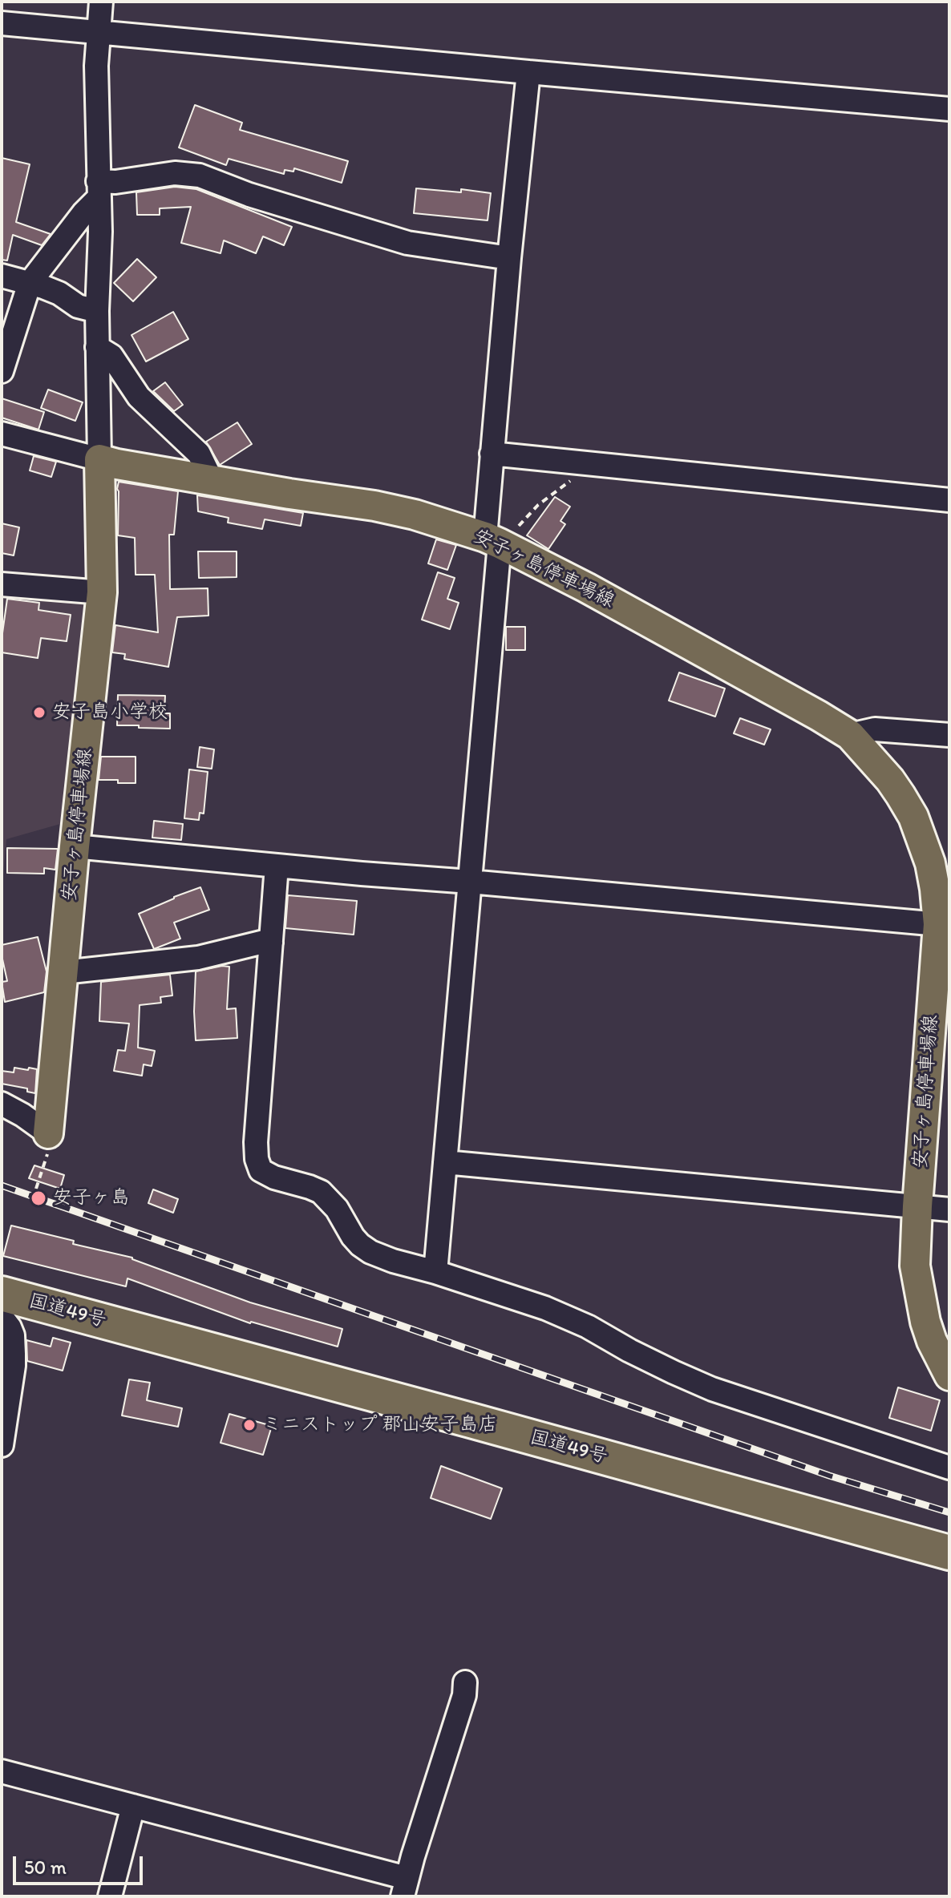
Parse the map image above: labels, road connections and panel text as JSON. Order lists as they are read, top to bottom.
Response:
{
  "streets": {
    "highway": ["国道49号"],
    "main road": ["安子ヶ島停車場線"]
  },
  "places": ["安子島小学校", "安子ヶ島", "ミニストップ 郡山安子島店"],
  "scale_bar": "50 m"
}
